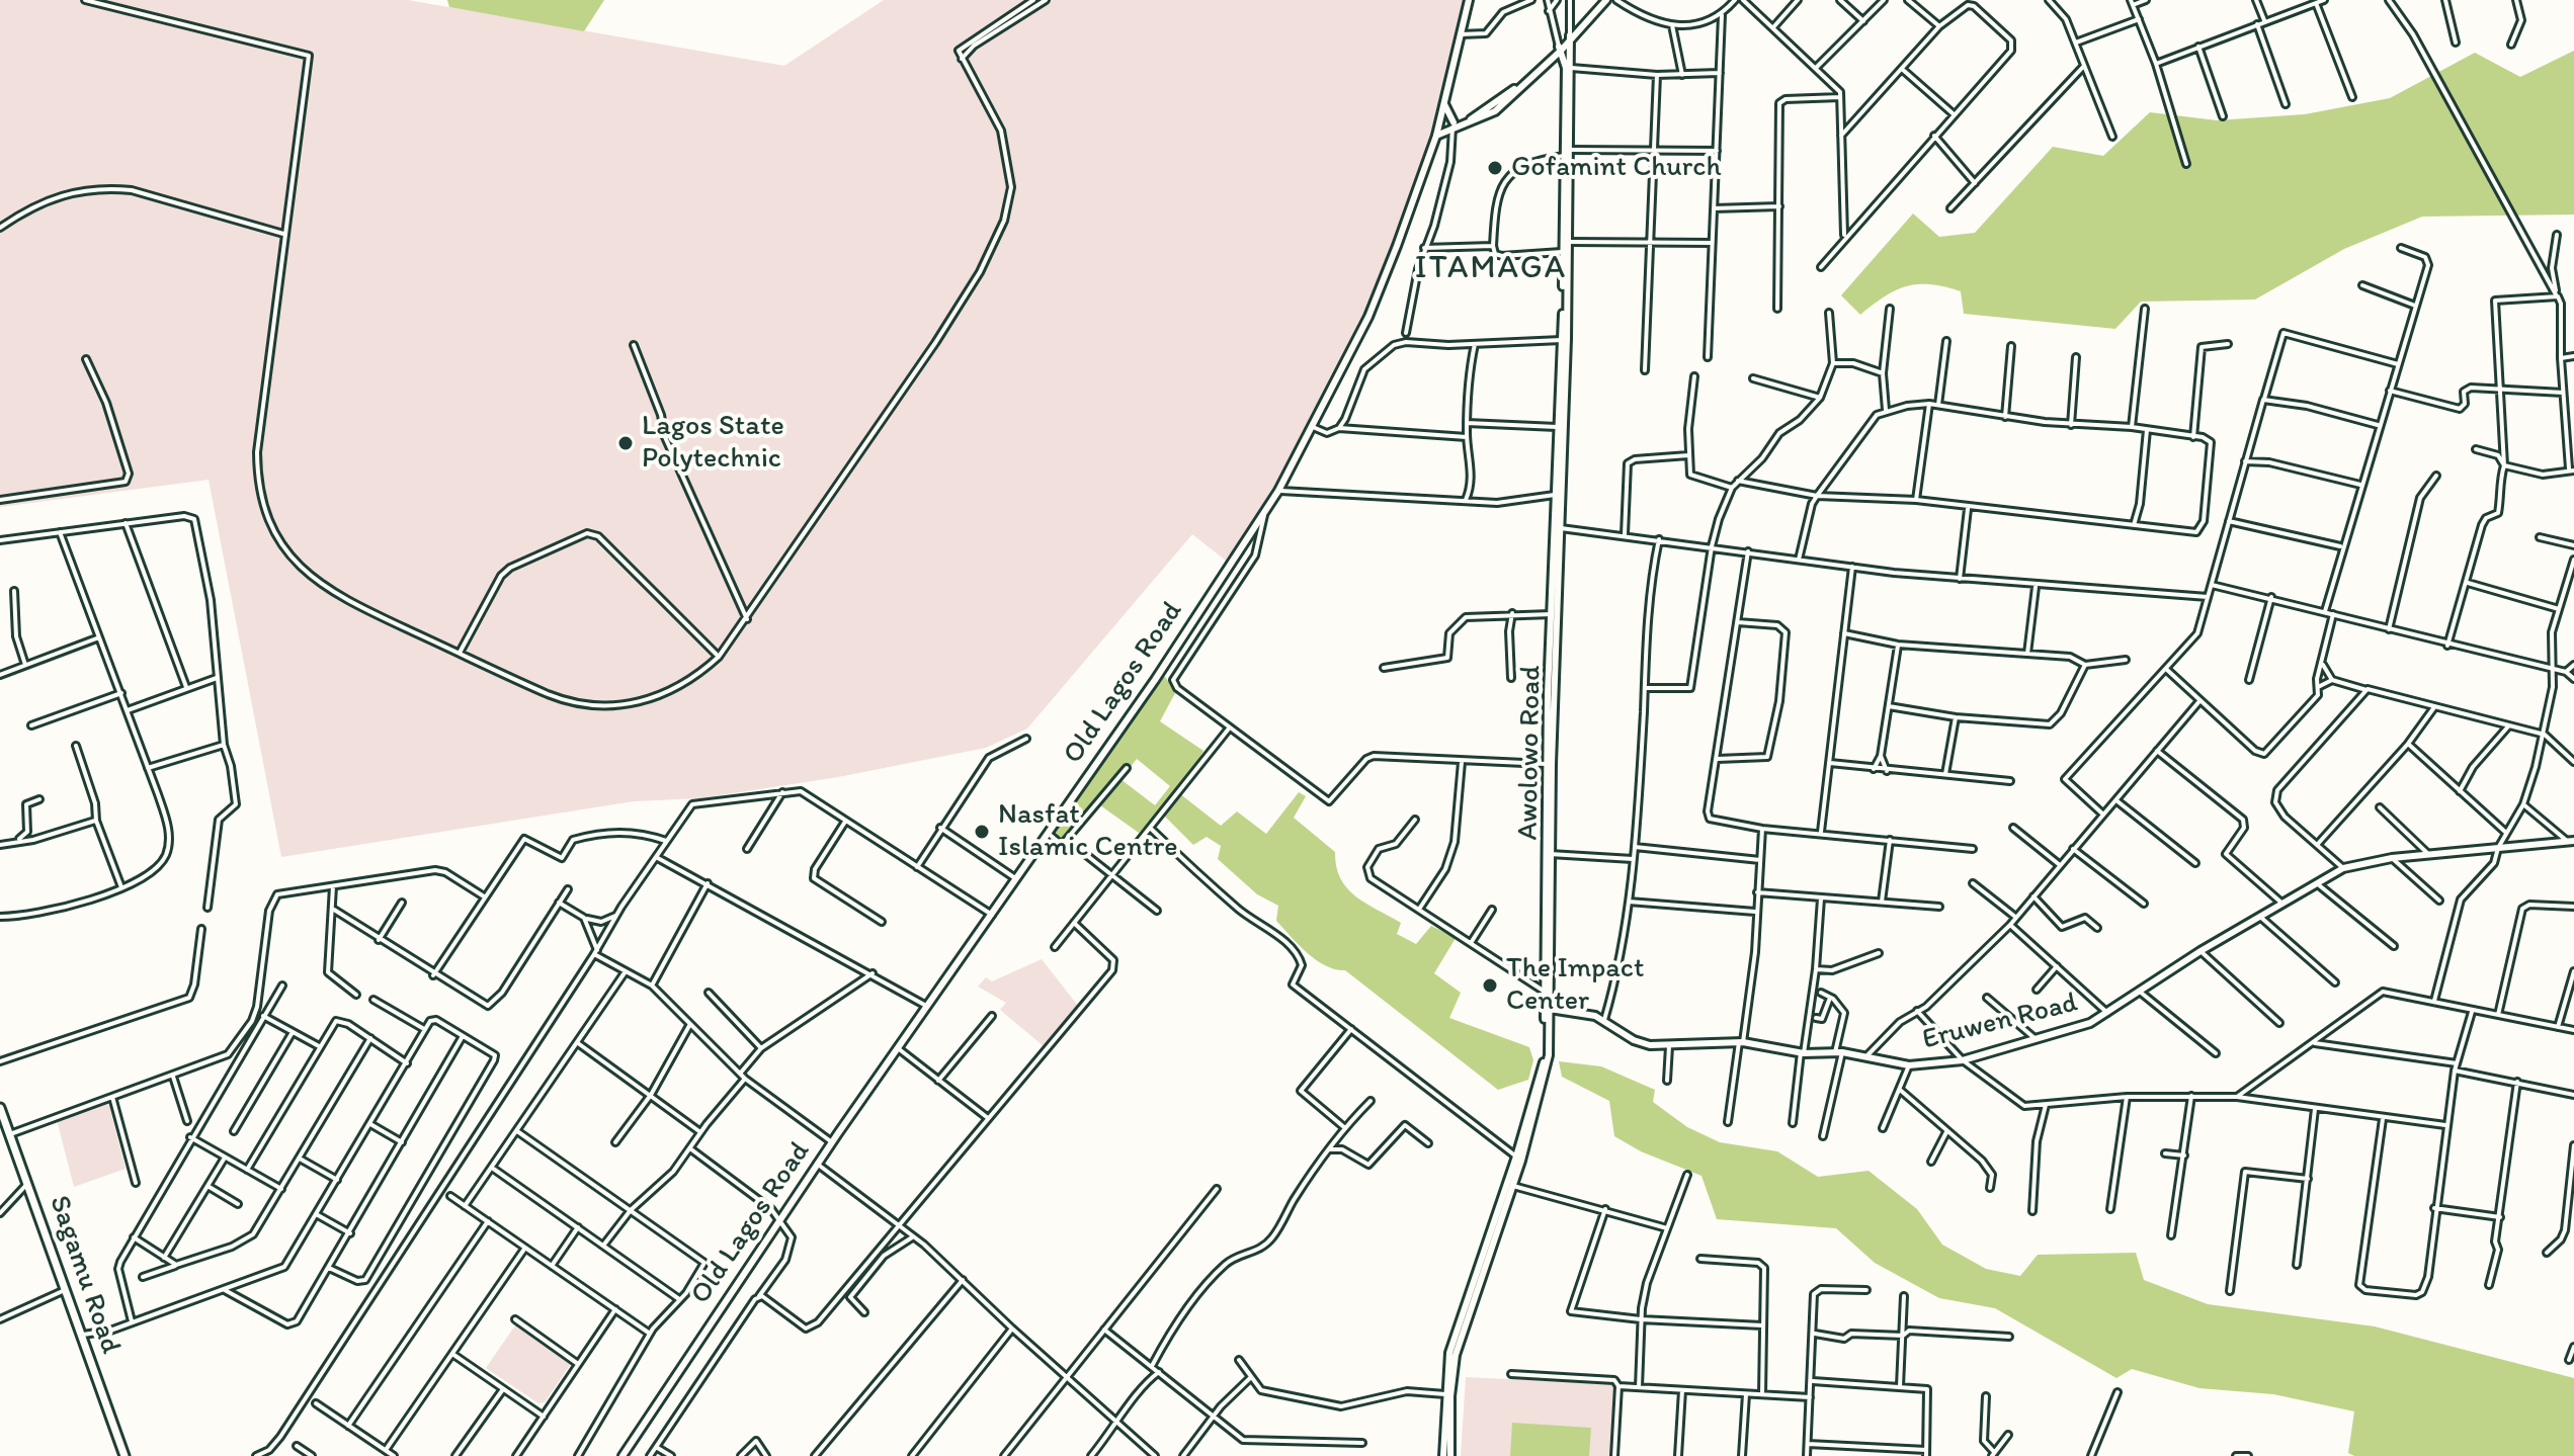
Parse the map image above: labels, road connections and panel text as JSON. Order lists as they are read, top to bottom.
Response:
{
  "streets": {
    "highway": ["Sagamu Road"],
    "main road": ["Old Lagos Road", "Awolowo Road", "Eruwen Road"]
  },
  "crossings": [
    ["Awolowo Road", "Eruwen Road"]
  ],
  "districts": ["ITAMAGA"],
  "places": [
    "Gofamint Church",
    "Lagos State Polytechnic",
    "Nasfat Islamic Centre",
    "The Impact Center"
  ]
}
